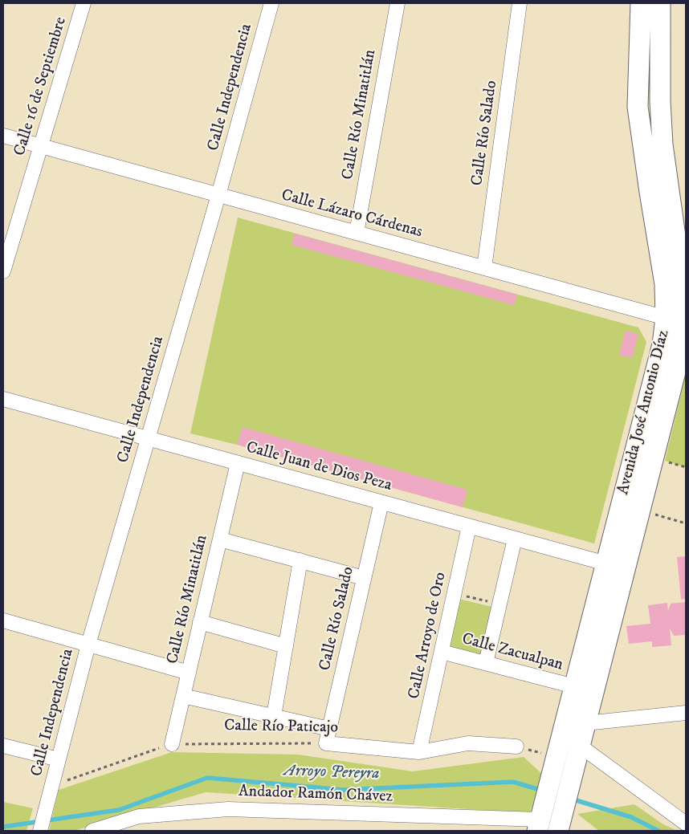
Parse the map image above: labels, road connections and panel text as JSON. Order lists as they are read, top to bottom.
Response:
{
  "streets": {
    "street": [
      "Calle 16 de Septiembre",
      "Calle Independencia",
      "Calle Río Minatitlán",
      "Calle Río Salado",
      "Calle Lázaro Cárdenas",
      "Avenida José Antonio Díaz",
      "Calle Juan de Dios Peza",
      "Calle Arroyo de Oro",
      "Calle Zacualpan",
      "Calle Río Paticajo",
      "Andador Ramón Chávez"
    ]
  },
  "crossings": [
    ["Calle 16 de Septiembre", "Calle Lázaro Cárdenas"],
    ["Calle Independencia", "Calle Lázaro Cárdenas"],
    ["Calle Independencia", "Calle Juan de Dios Peza"],
    ["Calle Independencia", "Calle Río Paticajo"],
    ["Calle Río Minatitlán", "Calle Lázaro Cárdenas"],
    ["Calle Río Minatitlán", "Calle Juan de Dios Peza"],
    ["Calle Río Minatitlán", "Calle Río Paticajo"],
    ["Calle Río Salado", "Calle Lázaro Cárdenas"],
    ["Calle Río Salado", "Calle Juan de Dios Peza"],
    ["Calle Río Salado", "Calle Río Paticajo"],
    ["Calle Lázaro Cárdenas", "Avenida José Antonio Díaz"],
    ["Avenida José Antonio Díaz", "Calle Juan de Dios Peza"],
    ["Avenida José Antonio Díaz", "Calle Zacualpan"],
    ["Avenida José Antonio Díaz", "Andador Ramón Chávez"],
    ["Calle Juan de Dios Peza", "Calle Arroyo de Oro"],
    ["Calle Arroyo de Oro", "Calle Zacualpan"],
    ["Calle Arroyo de Oro", "Calle Río Paticajo"]
  ],
  "water": ["Arroyo Pereyra"]
}
